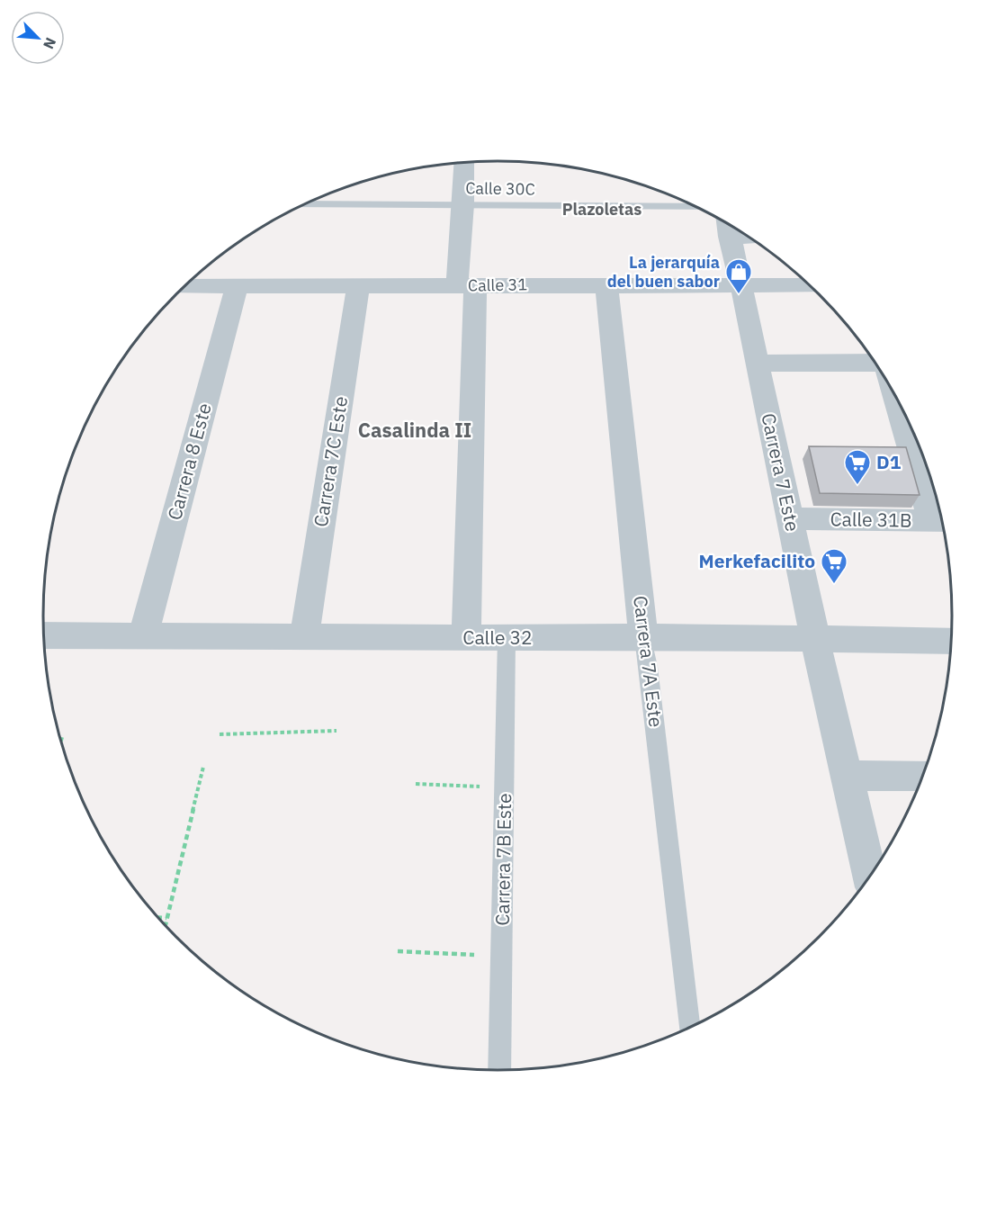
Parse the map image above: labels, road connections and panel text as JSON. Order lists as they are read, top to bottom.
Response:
{
  "streets": {
    "street": [
      "Calle 31",
      "Carrera 8 Este",
      "Carrera 7C Este",
      "Carrera 7 Este",
      "Calle 31B",
      "Calle 32",
      "Carrera 7A Este"
    ],
    "lane": ["Calle 30C", "Carrera 7B Este"]
  },
  "crossings": [
    ["Calle 31", "Carrera 8 Este"],
    ["Calle 31", "Carrera 7C Este"],
    ["Calle 31", "Carrera 7 Este"],
    ["Calle 31", "Carrera 7A Este"],
    ["Carrera 8 Este", "Calle 32"],
    ["Carrera 7C Este", "Calle 32"],
    ["Carrera 7 Este", "Calle 31B"],
    ["Carrera 7 Este", "Calle 32"],
    ["Calle 32", "Carrera 7A Este"],
    ["Calle 32", "Carrera 7B Este"]
  ],
  "districts": ["Plazoletas", "Casalinda II"],
  "places": {
    "shop": ["La jerarquía del buen sabor"],
    "supermarket": ["D1", "Merkefacilito"]
  },
  "north": "bottom right"
}
